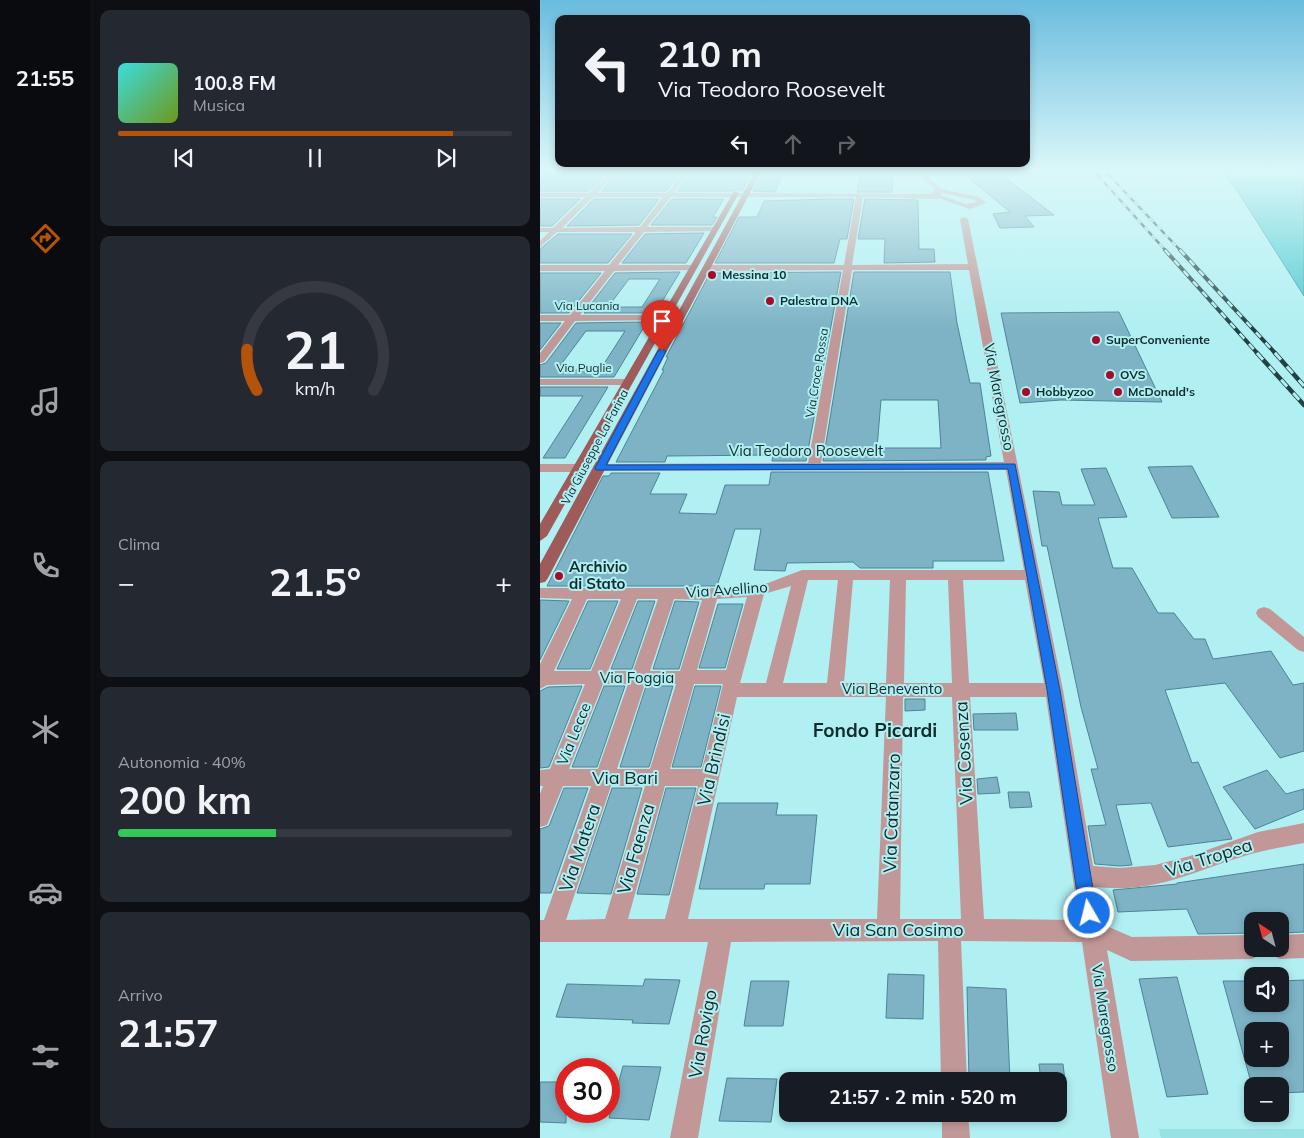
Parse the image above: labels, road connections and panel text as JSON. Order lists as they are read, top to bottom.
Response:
{
  "streets": {
    "main road": ["Via Giuseppe La Farina"],
    "street": [
      "Via Lucania",
      "Via Puglie",
      "Via Croce Rossa",
      "Via Maregrosso",
      "Via Teodoro Roosevelt",
      "Via Avellino",
      "Via Foggia",
      "Via Benevento",
      "Via Lecce",
      "Via Cosenza",
      "Via Brindisi",
      "Via Bari",
      "Via Catanzaro",
      "Via Matera",
      "Via Faenza",
      "Via Tropea",
      "Via San Cosimo",
      "Via Rovigo"
    ]
  },
  "crossings": [
    ["Via Lucania", "Via Giuseppe La Farina"],
    ["Via Puglie", "Via Giuseppe La Farina"],
    ["Via Croce Rossa", "Via Teodoro Roosevelt"],
    ["Via Maregrosso", "Via Teodoro Roosevelt"],
    ["Via Maregrosso", "Via Avellino"],
    ["Via Maregrosso", "Via Benevento"],
    ["Via Maregrosso", "Via Tropea"],
    ["Via Maregrosso", "Via San Cosimo"],
    ["Via Giuseppe La Farina", "Via Teodoro Roosevelt"],
    ["Via Avellino", "Via Lecce"],
    ["Via Avellino", "Via Cosenza"],
    ["Via Avellino", "Via Brindisi"],
    ["Via Avellino", "Via Catanzaro"],
    ["Via Avellino", "Via Matera"],
    ["Via Avellino", "Via Faenza"],
    ["Via Foggia", "Via Benevento"],
    ["Via Foggia", "Via Lecce"],
    ["Via Foggia", "Via Brindisi"],
    ["Via Foggia", "Via Matera"],
    ["Via Foggia", "Via Faenza"],
    ["Via Benevento", "Via Cosenza"],
    ["Via Benevento", "Via Brindisi"],
    ["Via Benevento", "Via Catanzaro"],
    ["Via Lecce", "Via Bari"],
    ["Via Cosenza", "Via San Cosimo"],
    ["Via Brindisi", "Via Bari"],
    ["Via Brindisi", "Via San Cosimo"],
    ["Via Bari", "Via Matera"],
    ["Via Bari", "Via Faenza"],
    ["Via Catanzaro", "Via San Cosimo"],
    ["Via Matera", "Via San Cosimo"],
    ["Via Faenza", "Via San Cosimo"],
    ["Via San Cosimo", "Via Rovigo"]
  ],
  "districts": ["Fondo Picardi"],
  "places": [
    "Messina 10",
    "Palestra DNA",
    "SuperConveniente",
    "OVS",
    "Hobbyzoo",
    "McDonald's",
    "Archivio di Stato"
  ],
  "north": "top left",
  "page": {
    "tabs": "21:55",
    "turn": ["210 m", "Via Teodoro Roosevelt"],
    "song": ["100.8 FM", "Musica"],
    "tile": [
      "Clima",
      ["Autonomia · 40%", "200 km"],
      ["Arrivo", "21:57"]
    ],
    "heat": ["−", "21.5°", "+"],
    "map_buttons": ["+", "−"],
    "limit": "30",
    "trip": "21:57 · 2 min · 520 m",
    "gauge": ["21", "km/h"]
  }
}
